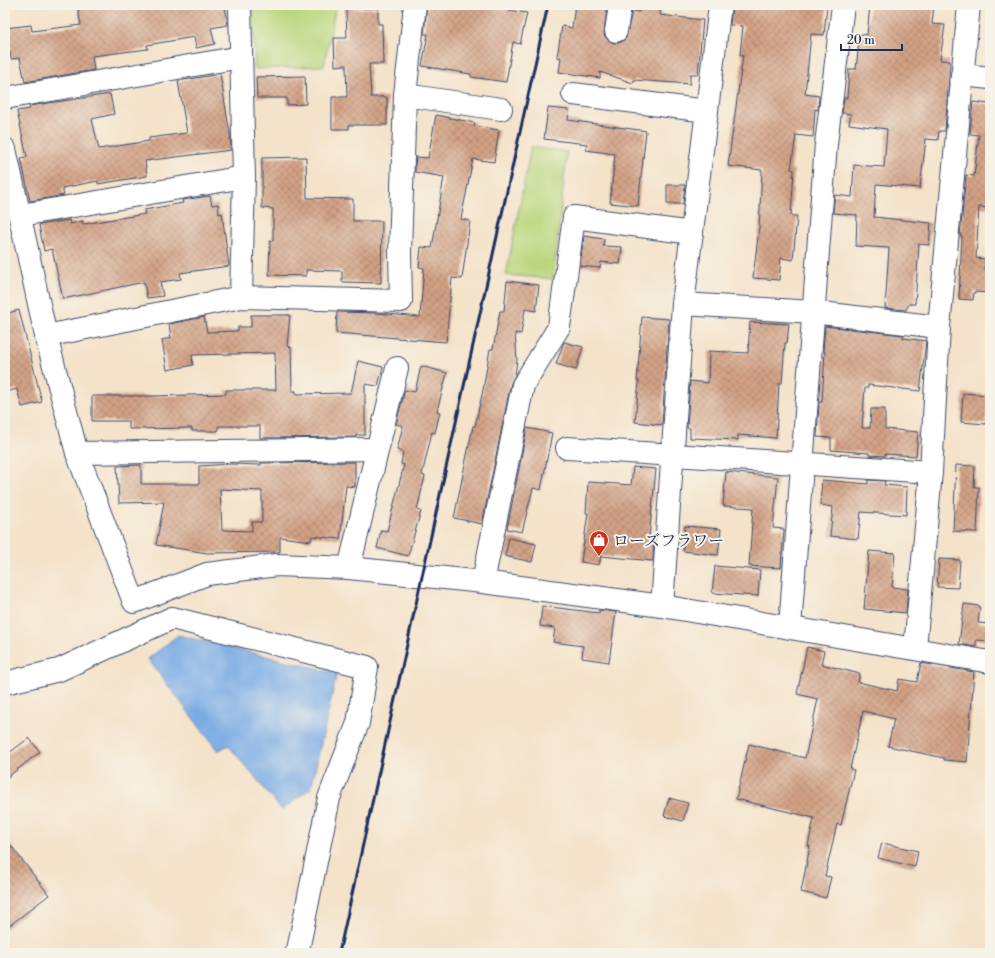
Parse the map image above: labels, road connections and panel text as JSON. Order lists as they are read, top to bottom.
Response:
{
  "places": {
    "shop": ["ローズフラワー"]
  },
  "scale_bar": "20 m"
}
